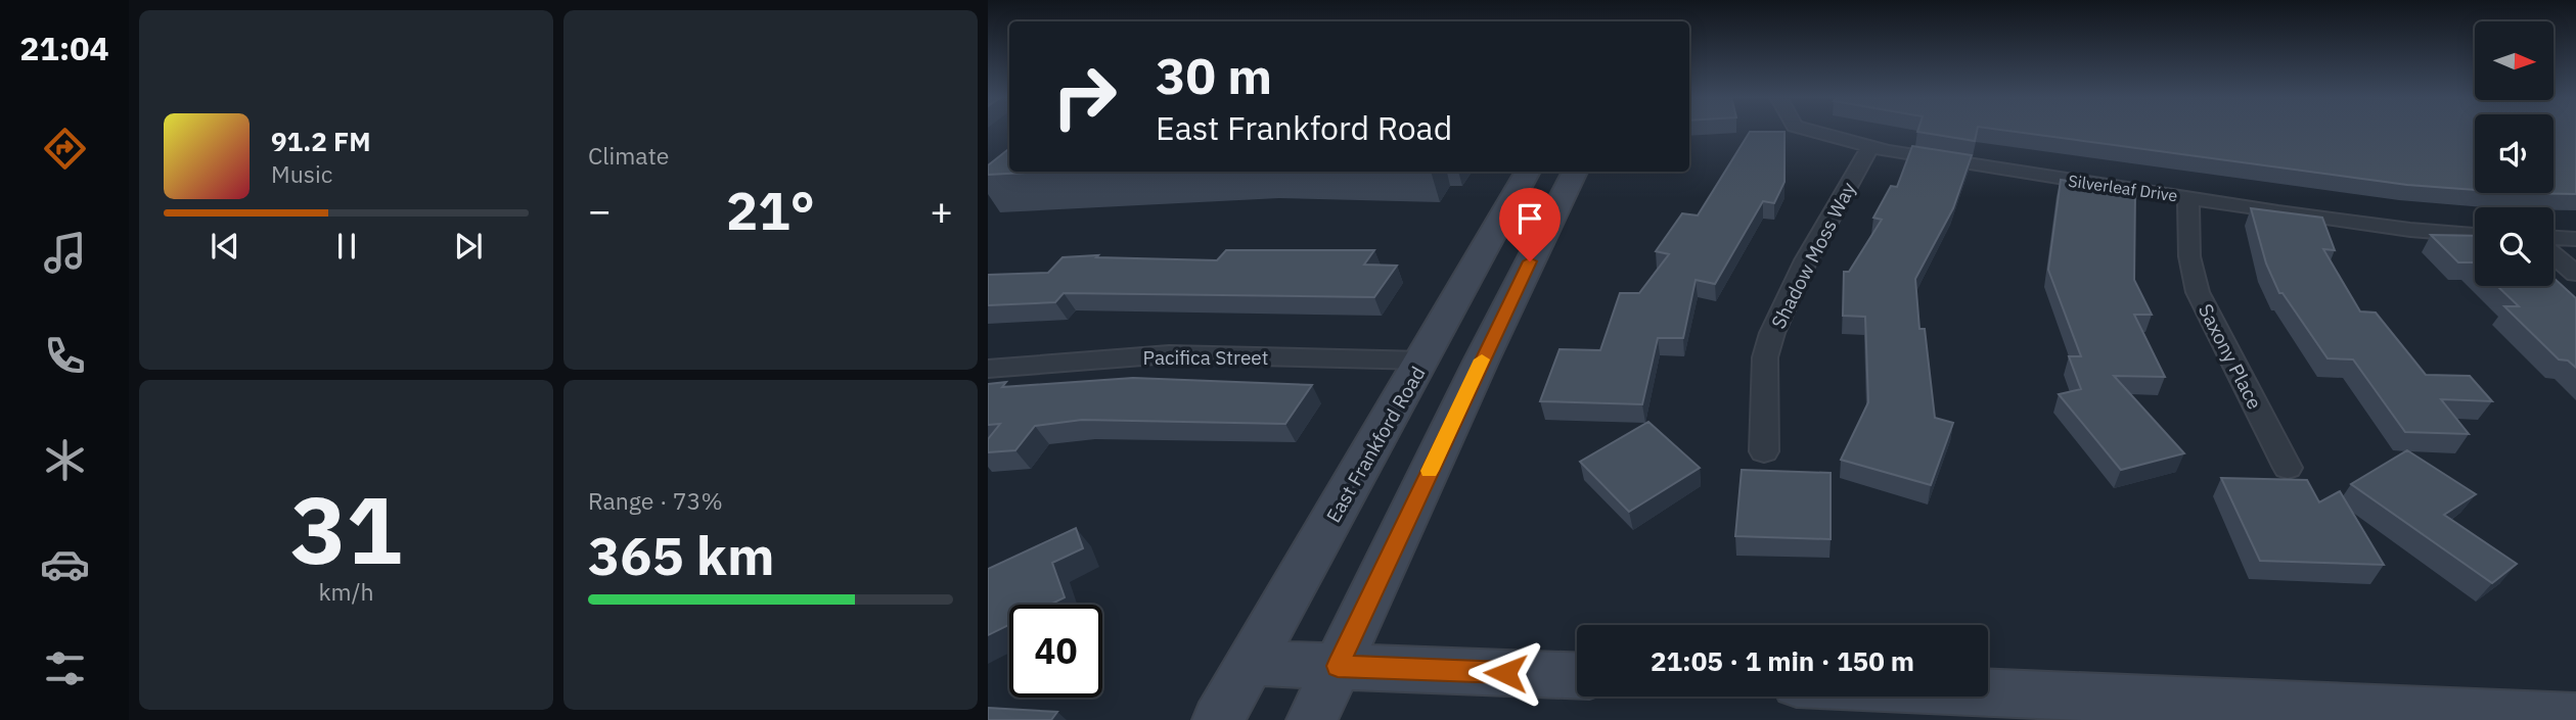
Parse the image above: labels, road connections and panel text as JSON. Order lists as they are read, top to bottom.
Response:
{
  "streets": {
    "main road": ["East Frankford Road"],
    "street": [
      "Silverleaf Drive",
      "Shadow Moss Way",
      "Saxony Place",
      "Pacifica Street"
    ]
  },
  "crossings": [
    ["Silverleaf Drive", "Shadow Moss Way"],
    ["Silverleaf Drive", "Saxony Place"],
    ["Pacifica Street", "East Frankford Road"]
  ],
  "north": "right",
  "page": {
    "tabs": "21:04",
    "tile": [
      "Climate",
      ["31", "km/h"],
      ["Range · 73%", "365 km"]
    ],
    "turn": ["30 m", "East Frankford Road"],
    "song": ["91.2 FM", "Music"],
    "heat": ["−", "21°", "+"],
    "limit": "40",
    "trip": "21:05 · 1 min · 150 m"
  }
}
